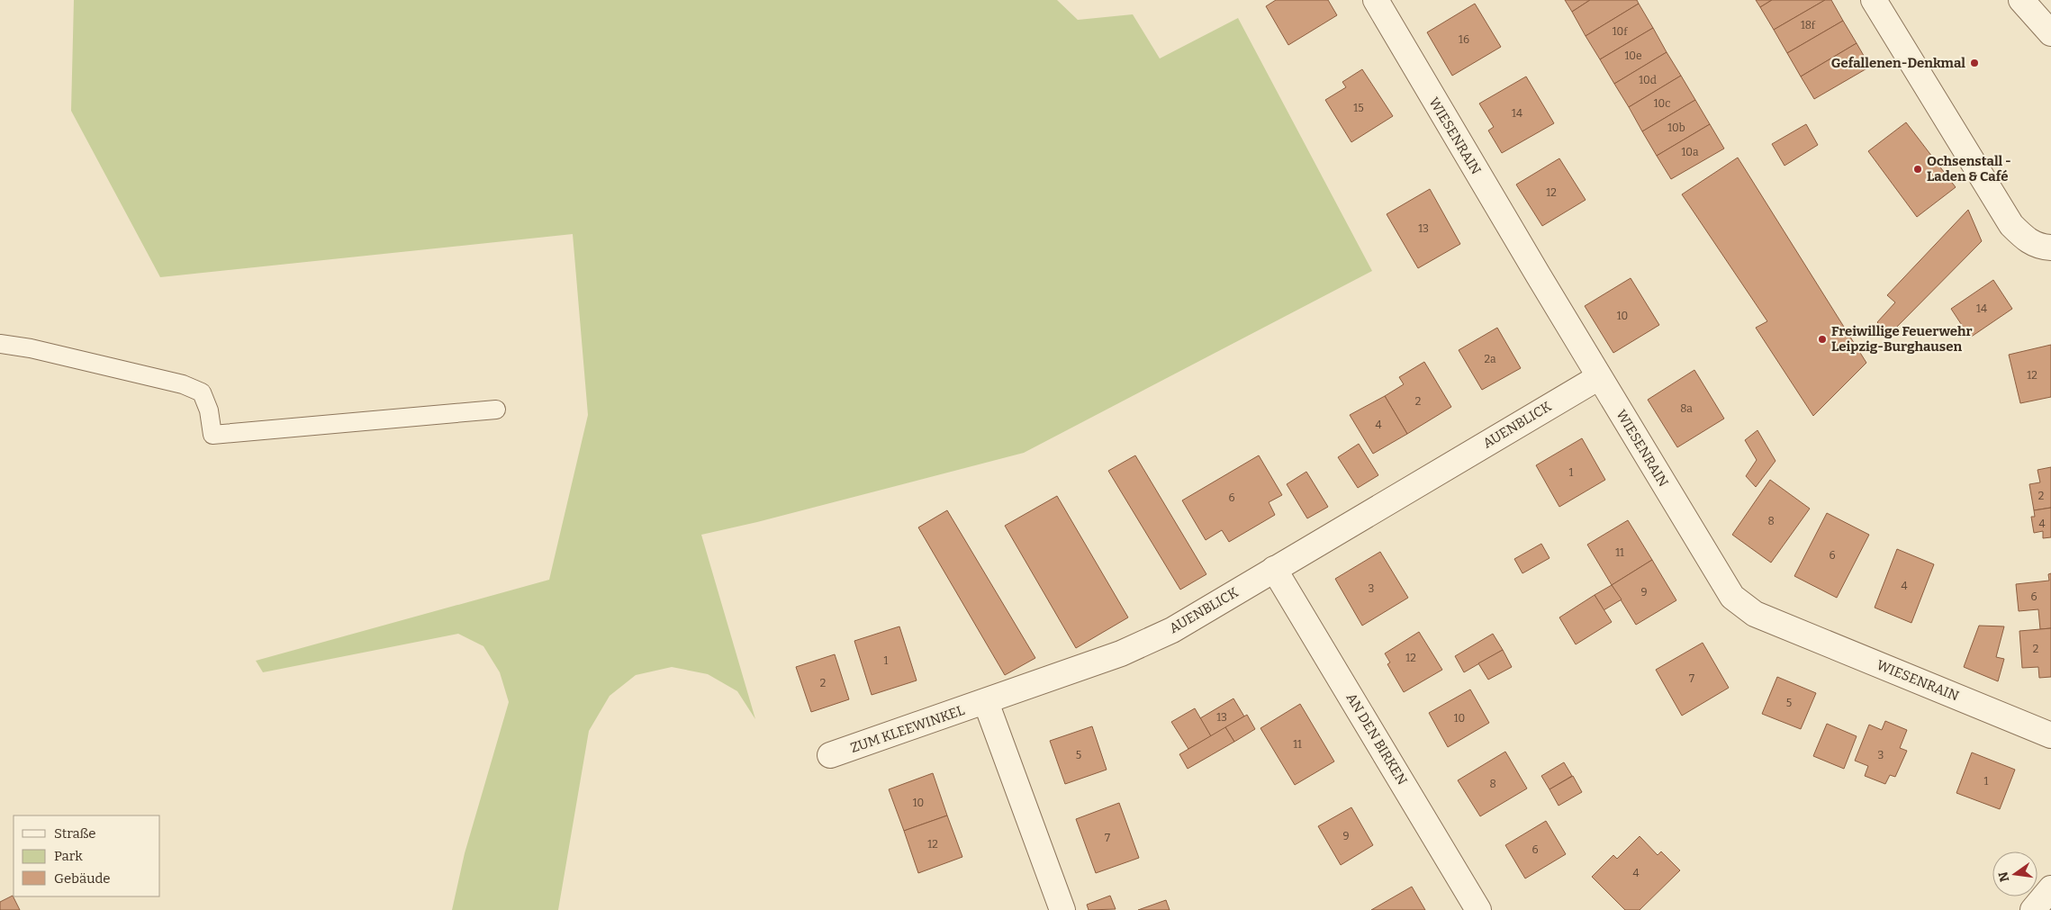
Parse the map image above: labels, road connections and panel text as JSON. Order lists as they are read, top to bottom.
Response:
{
  "streets": {
    "street": [
      "WIESENRAIN",
      "AUENBLICK",
      "ZUM KLEEWINKEL",
      "AN DEN BIRKEN"
    ]
  },
  "crossings": [
    ["WIESENRAIN", "AUENBLICK"],
    ["AUENBLICK", "ZUM KLEEWINKEL"],
    ["AUENBLICK", "AN DEN BIRKEN"]
  ],
  "places": ["Gefallenen-Denkmal", "Ochsenstall - Laden & Café", "Freiwillige Feuerwehr Leipzig-Burghausen"],
  "house_numbers": [
    "18f",
    "10f",
    "16",
    "10e",
    "10d",
    "10c",
    "15",
    "14",
    "10b",
    "10a",
    "12",
    "13",
    "14",
    "10",
    "2a",
    "12",
    "2",
    "8a",
    "4",
    "1",
    "2",
    "6",
    "8",
    "4",
    "11",
    "6",
    "4",
    "3",
    "9",
    "6",
    "2",
    "12",
    "1",
    "7",
    "2",
    "5",
    "13",
    "10",
    "11",
    "5",
    "3",
    "1",
    "8",
    "10",
    "9",
    "7",
    "12",
    "6",
    "4"
  ],
  "legend": ["Straße", "Park", "Gebäude"],
  "north": "left"
}
